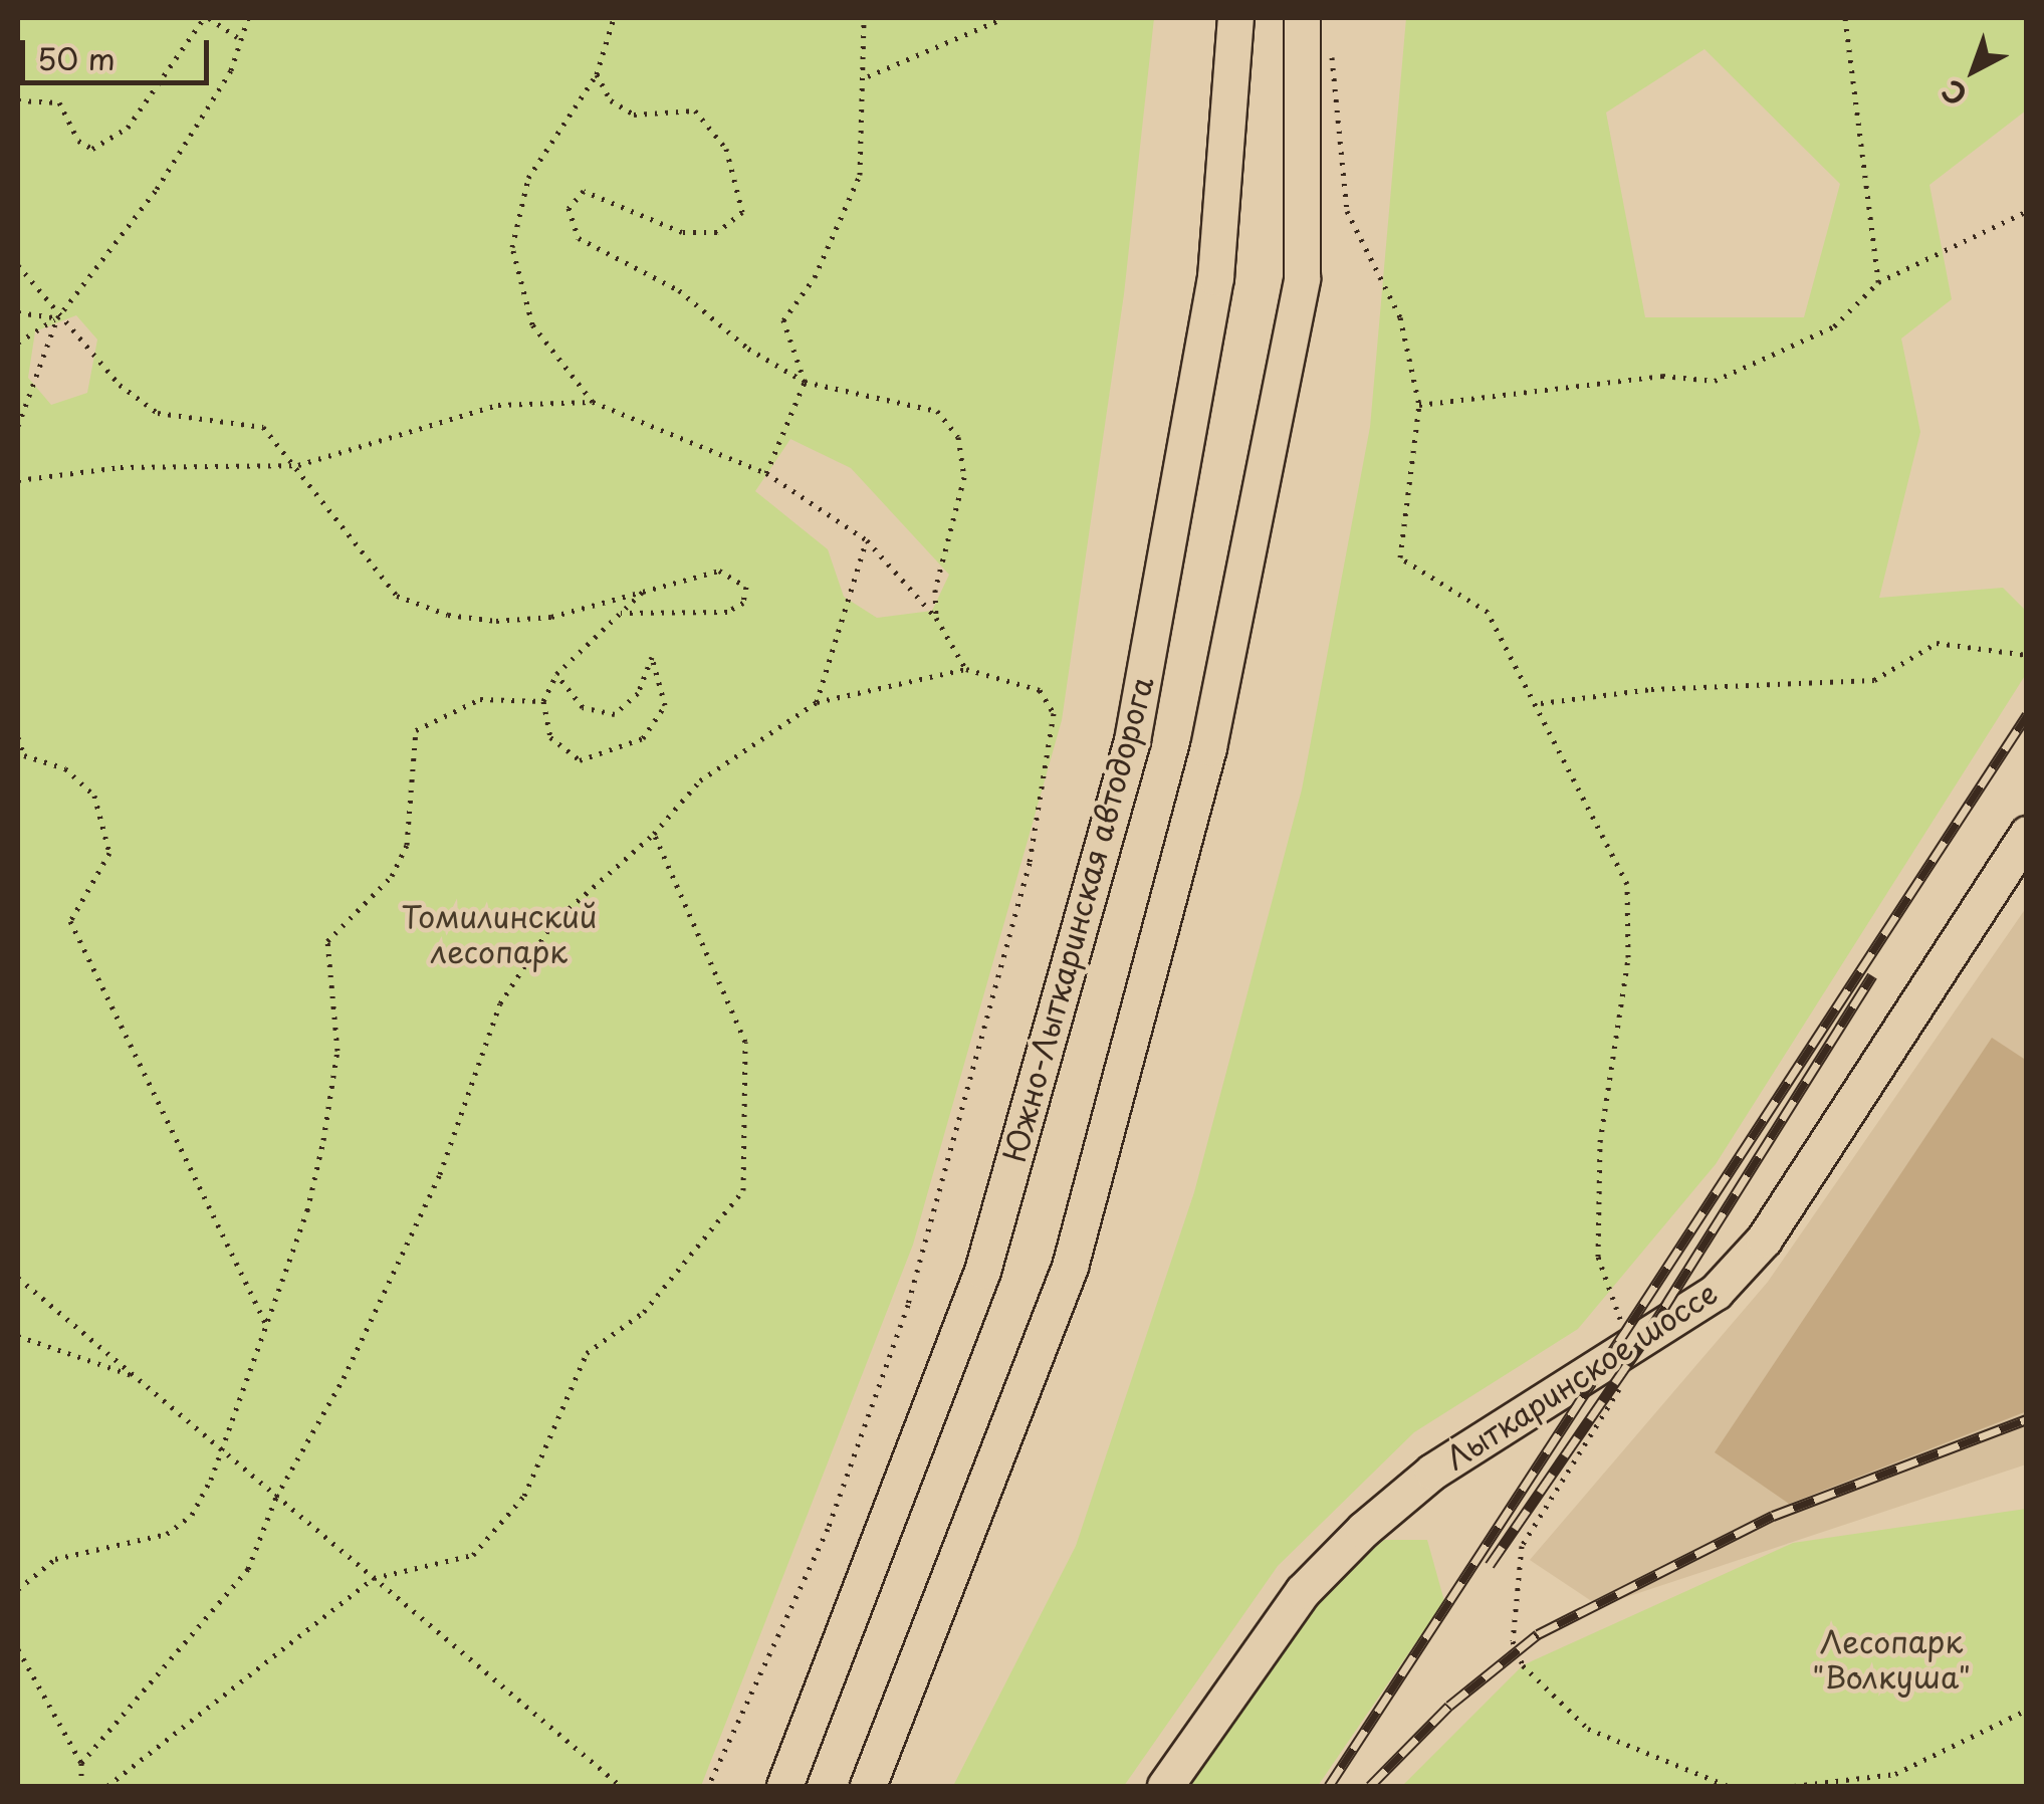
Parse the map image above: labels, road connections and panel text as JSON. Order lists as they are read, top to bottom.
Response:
{
  "streets": {
    "main road": ["Южно-Лыткаринская автодорога", "Лыткаринское шоссе"]
  },
  "parks": ["Томилинский лесопарк", "Лесопарк \"Волкуша\""],
  "scale_bar": "50 m",
  "north": "bottom left"
}
